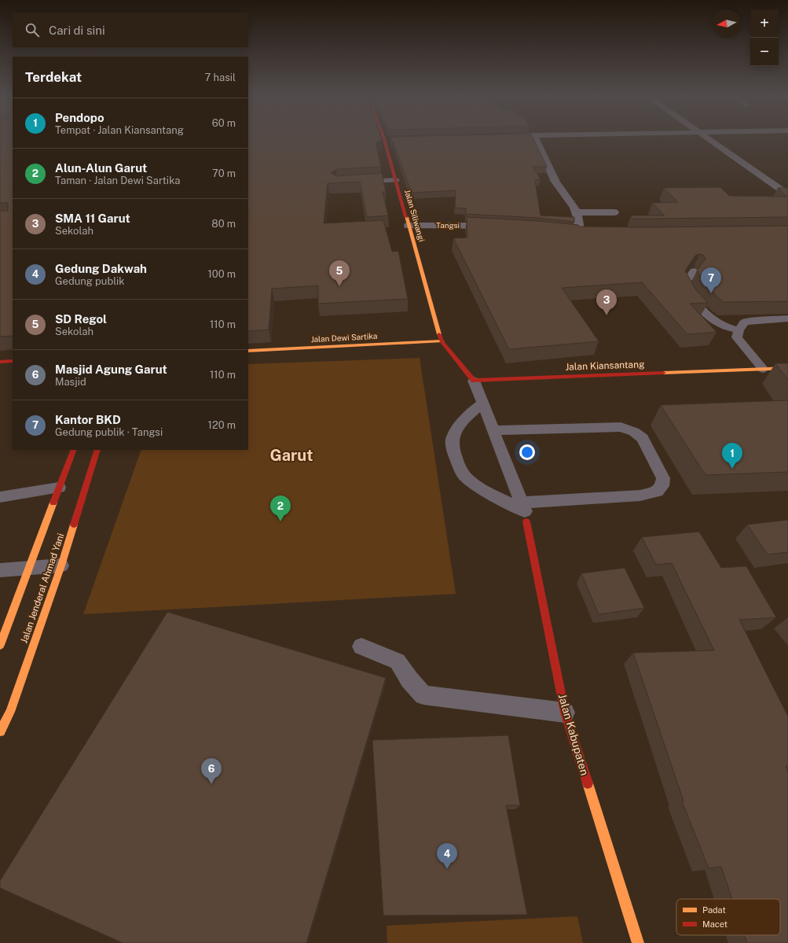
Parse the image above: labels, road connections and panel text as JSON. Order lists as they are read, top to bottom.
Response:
{
  "streets": {
    "street": [
      "Jalan Siliwangi",
      "Tangsi",
      "Jalan Dewi Sartika",
      "Jalan Kiansantang",
      "Jalan Jenderal Ahmad Yani",
      "Jalan Kabupaten"
    ]
  },
  "crossings": [
    ["Jalan Siliwangi", "Tangsi"],
    ["Jalan Siliwangi", "Jalan Dewi Sartika"]
  ],
  "districts": ["Garut"],
  "legend": ["Padat", "Macet"],
  "north": "left",
  "page": {
    "map_buttons": ["+", "−"],
    "search": "Cari di sini",
    "heading": ["Terdekat", "7 hasil"],
    "list": [
      {
        "mark": "1",
        "name": "Pendopo",
        "note": "Tempat · Jalan Kiansantang",
        "value": "60 m"
      },
      {
        "mark": "2",
        "name": "Alun-Alun Garut",
        "note": "Taman · Jalan Dewi Sartika",
        "value": "70 m"
      },
      {
        "mark": "3",
        "name": "SMA 11 Garut",
        "note": "Sekolah",
        "value": "80 m"
      },
      {
        "mark": "4",
        "name": "Gedung Dakwah",
        "note": "Gedung publik",
        "value": "100 m"
      },
      {
        "mark": "5",
        "name": "SD Regol",
        "note": "Sekolah",
        "value": "110 m"
      },
      {
        "mark": "6",
        "name": "Masjid Agung Garut",
        "note": "Masjid",
        "value": "110 m"
      },
      {
        "mark": "7",
        "name": "Kantor BKD",
        "note": "Gedung publik · Tangsi",
        "value": "120 m"
      }
    ],
    "pins": [
      "5",
      "7",
      "3",
      "1",
      "2",
      "6",
      "4"
    ]
  }
}
